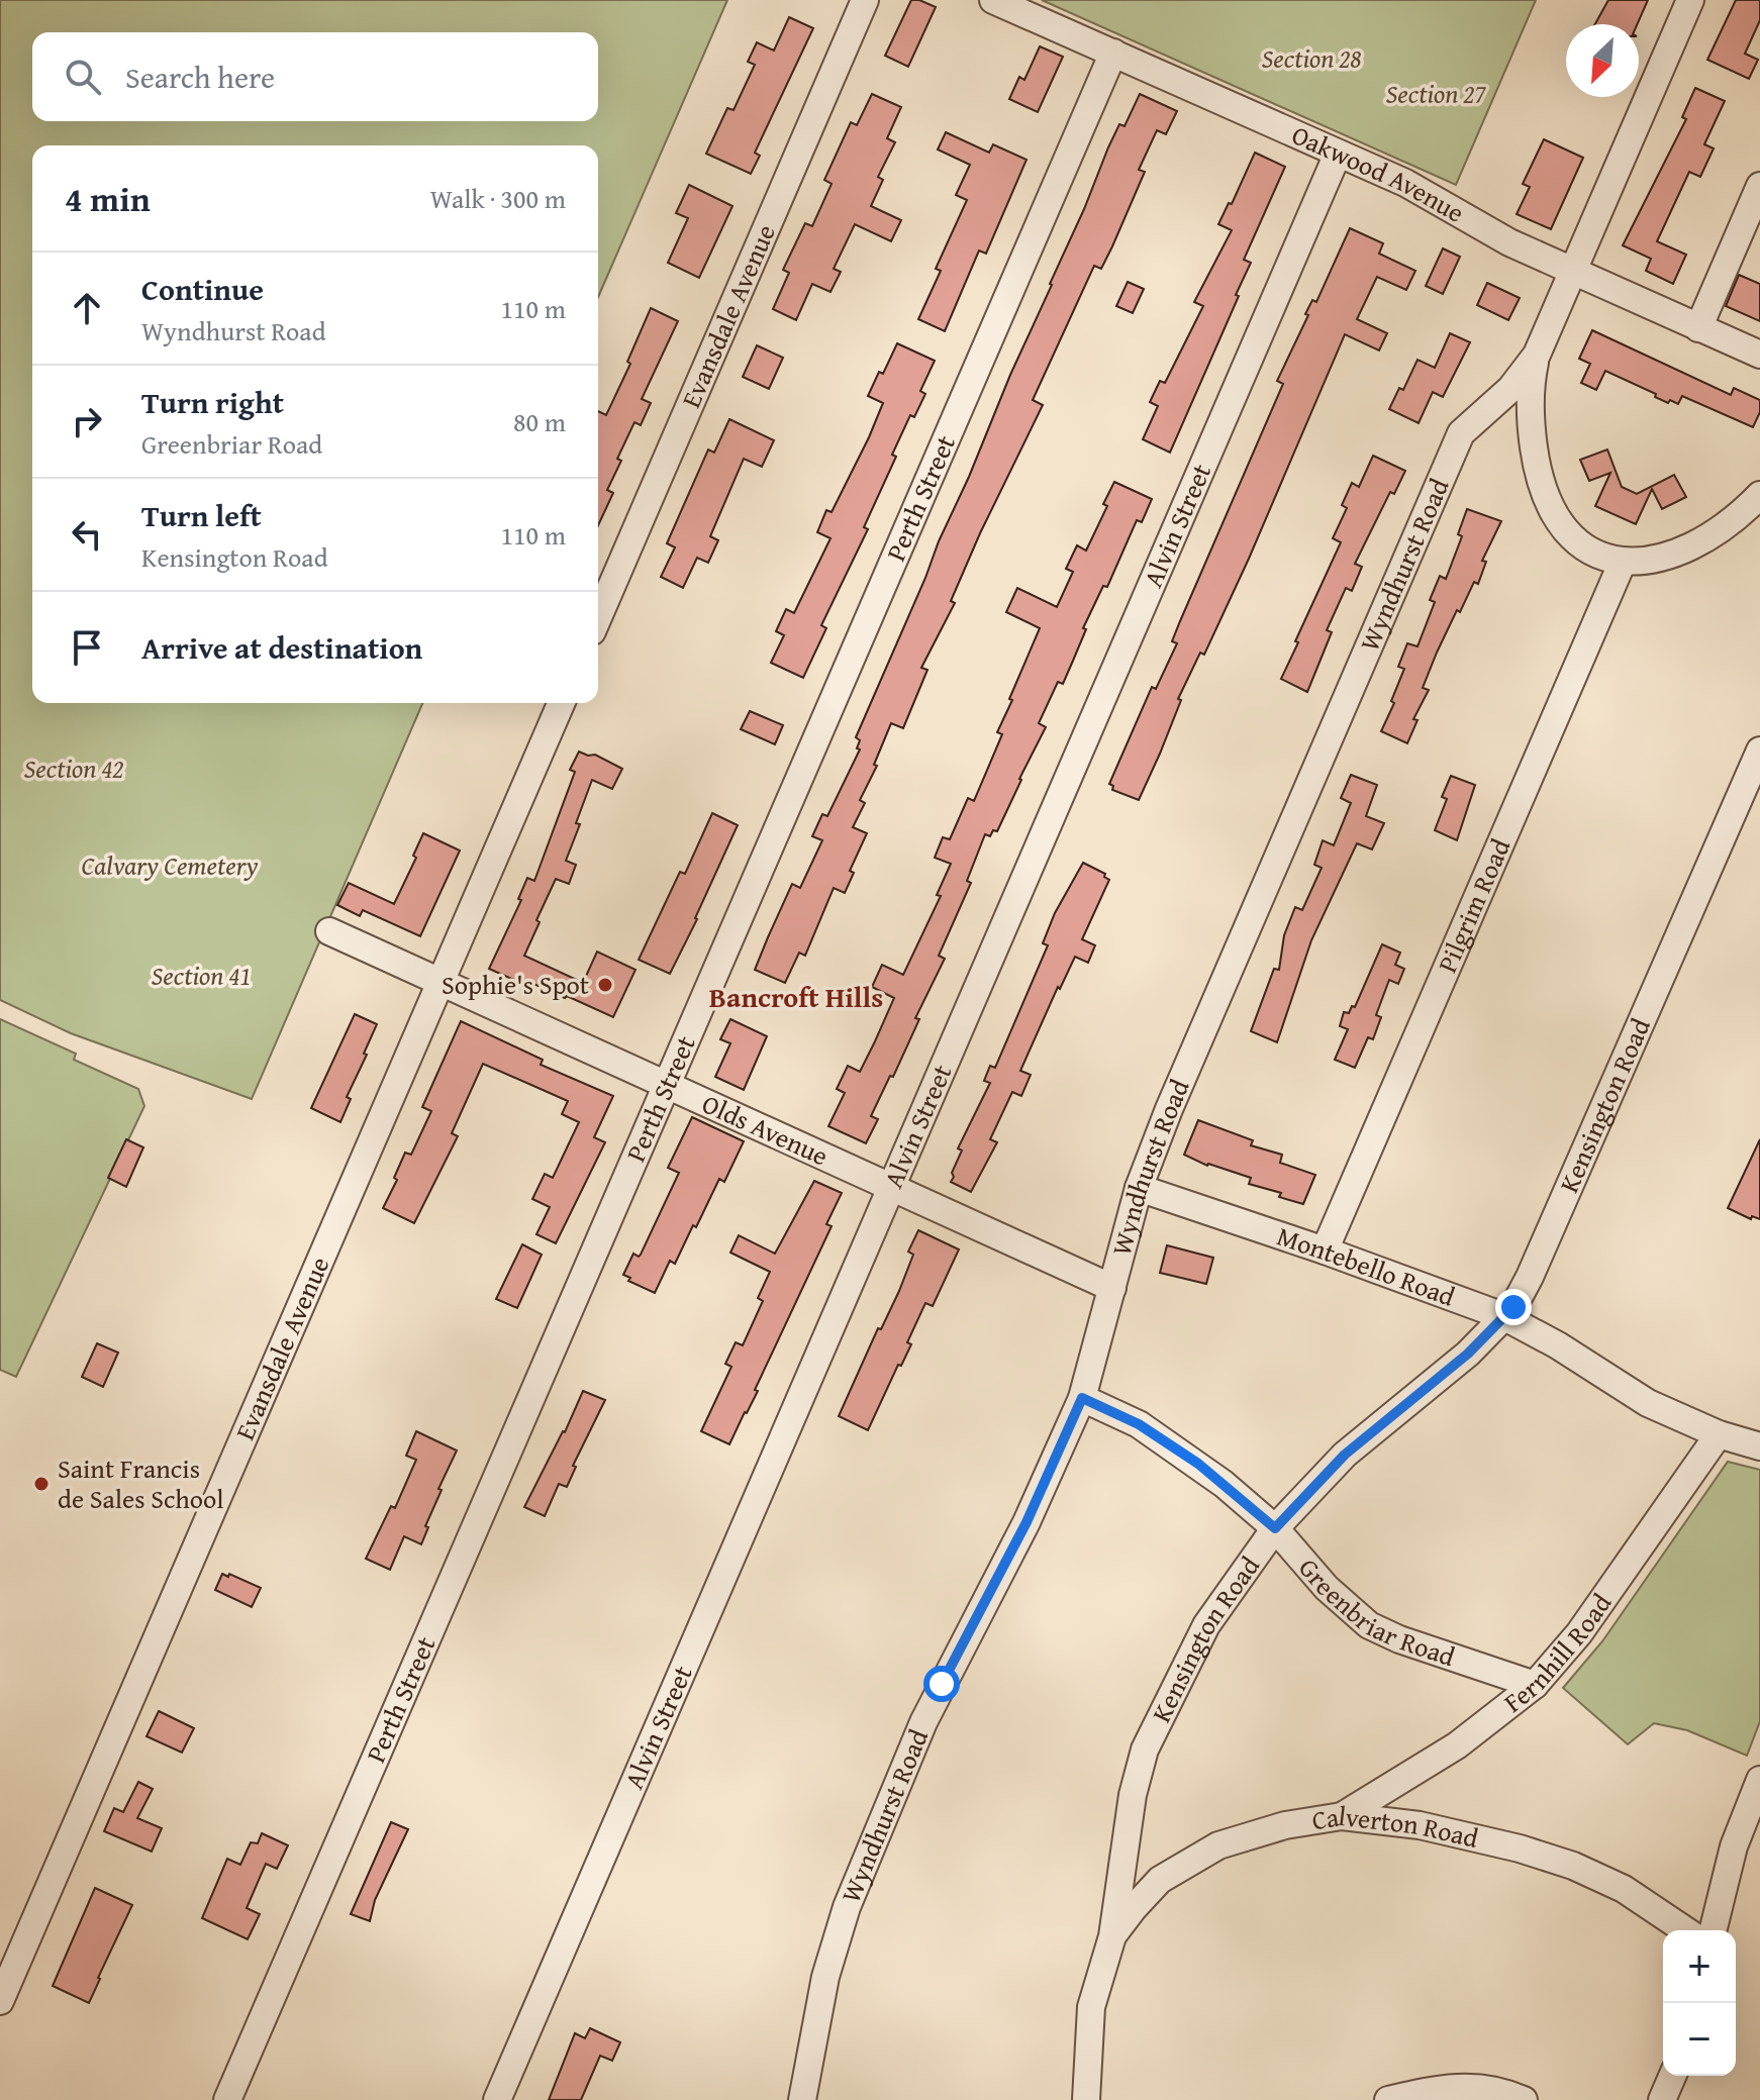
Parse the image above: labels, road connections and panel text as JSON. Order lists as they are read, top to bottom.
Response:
{
  "streets": {
    "street": [
      "Oakwood Avenue",
      "Evansdale Avenue",
      "Perth Street",
      "Alvin Street",
      "Wyndhurst Road",
      "Pilgrim Road",
      "Kensington Road",
      "Olds Avenue",
      "Montebello Road",
      "Greenbriar Road",
      "Fernhill Road",
      "Calverton Road"
    ]
  },
  "crossings": [
    ["Oakwood Avenue", "Perth Street"],
    ["Oakwood Avenue", "Alvin Street"],
    ["Oakwood Avenue", "Wyndhurst Road"],
    ["Evansdale Avenue", "Olds Avenue"],
    ["Perth Street", "Olds Avenue"],
    ["Alvin Street", "Olds Avenue"],
    ["Wyndhurst Road", "Olds Avenue"],
    ["Wyndhurst Road", "Montebello Road"],
    ["Wyndhurst Road", "Greenbriar Road"],
    ["Pilgrim Road", "Montebello Road"],
    ["Kensington Road", "Montebello Road"],
    ["Kensington Road", "Greenbriar Road"],
    ["Kensington Road", "Calverton Road"],
    ["Montebello Road", "Fernhill Road"],
    ["Greenbriar Road", "Fernhill Road"],
    ["Fernhill Road", "Calverton Road"]
  ],
  "districts": ["Bancroft Hills"],
  "parks": [
    "Section 28",
    "Section 27",
    "Section 42",
    "Calvary Cemetery",
    "Section 41"
  ],
  "places": ["Sophie's Spot", "Saint Francis de Sales School"],
  "north": "bottom left",
  "page": {
    "search": "Search here",
    "heading": ["4 min", "Walk · 300 m"],
    "list": [
      ["Continue", "Wyndhurst Road", "110 m"],
      ["Turn right", "Greenbriar Road", "80 m"],
      ["Turn left", "Kensington Road", "110 m"],
      "Arrive at destination"
    ],
    "map_buttons": ["+", "−"]
  }
}
